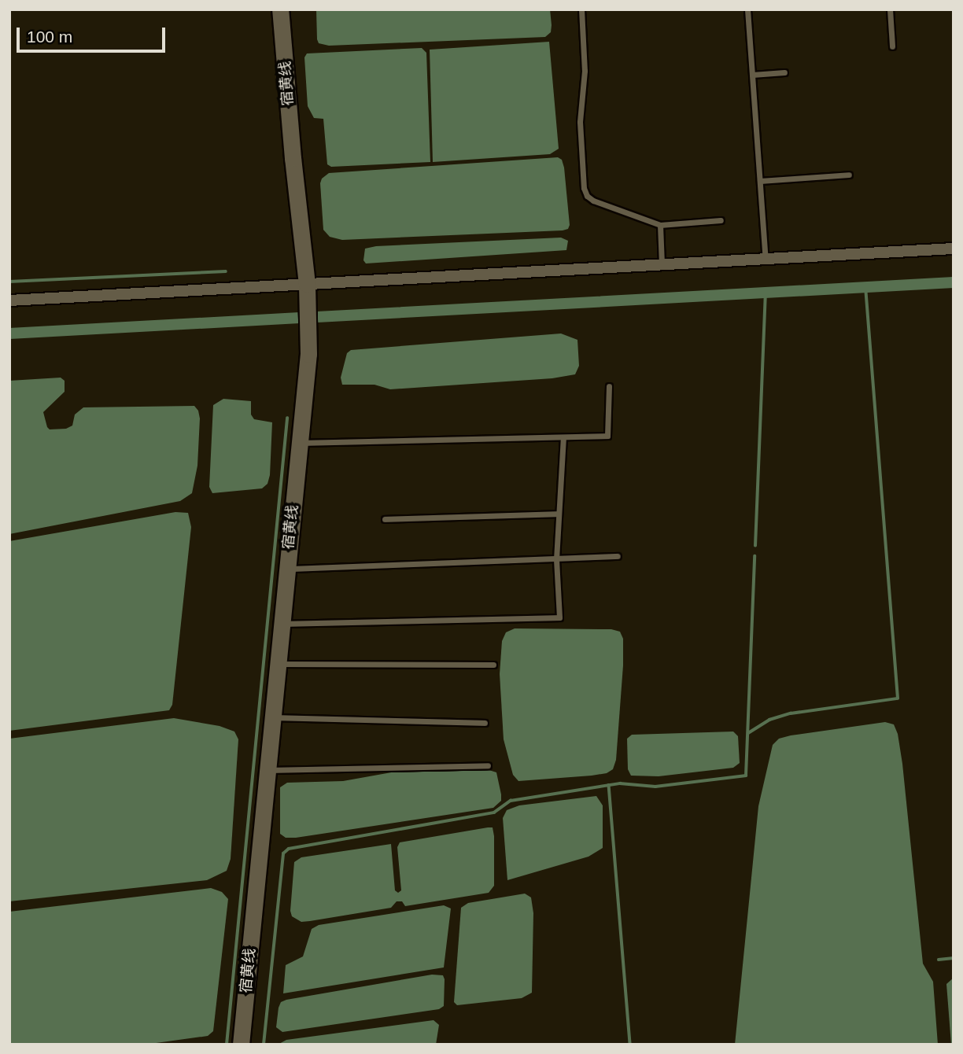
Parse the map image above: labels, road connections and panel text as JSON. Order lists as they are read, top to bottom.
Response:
{
  "streets": {
    "main road": ["宿黄线"]
  },
  "scale_bar": "100 m"
}
